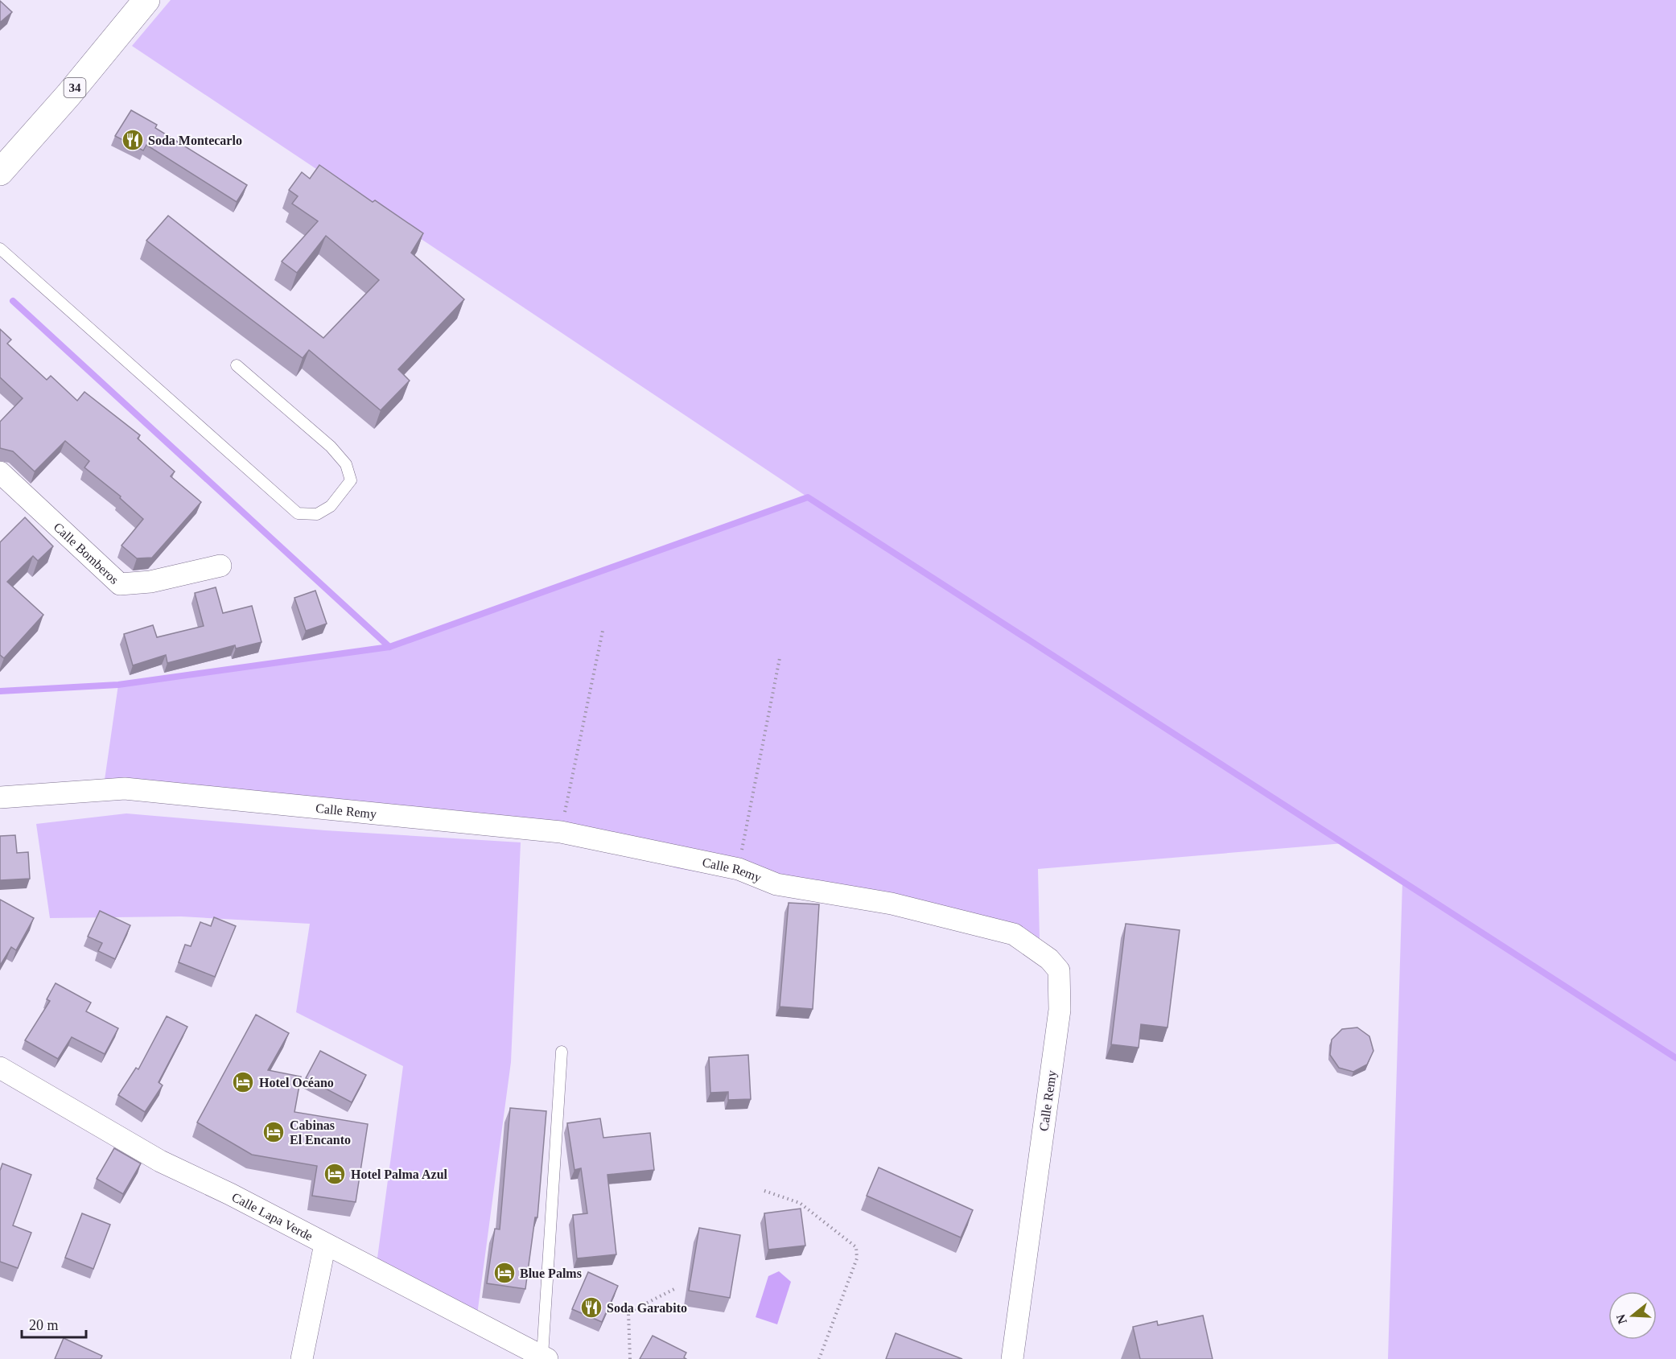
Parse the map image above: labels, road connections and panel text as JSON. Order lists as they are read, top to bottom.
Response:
{
  "streets": {
    "highway": ["34"],
    "street": ["Calle Bomberos", "Calle Remy", "Calle Lapa Verde"]
  },
  "places": {
    "restaurant": ["Soda Montecarlo", "Soda Garabito"],
    "hotel": [
      "Hotel Océano",
      "Cabinas El Encanto",
      "Hotel Palma Azul",
      "Blue Palms"
    ]
  },
  "scale_bar": "20 m",
  "north": "left"
}
